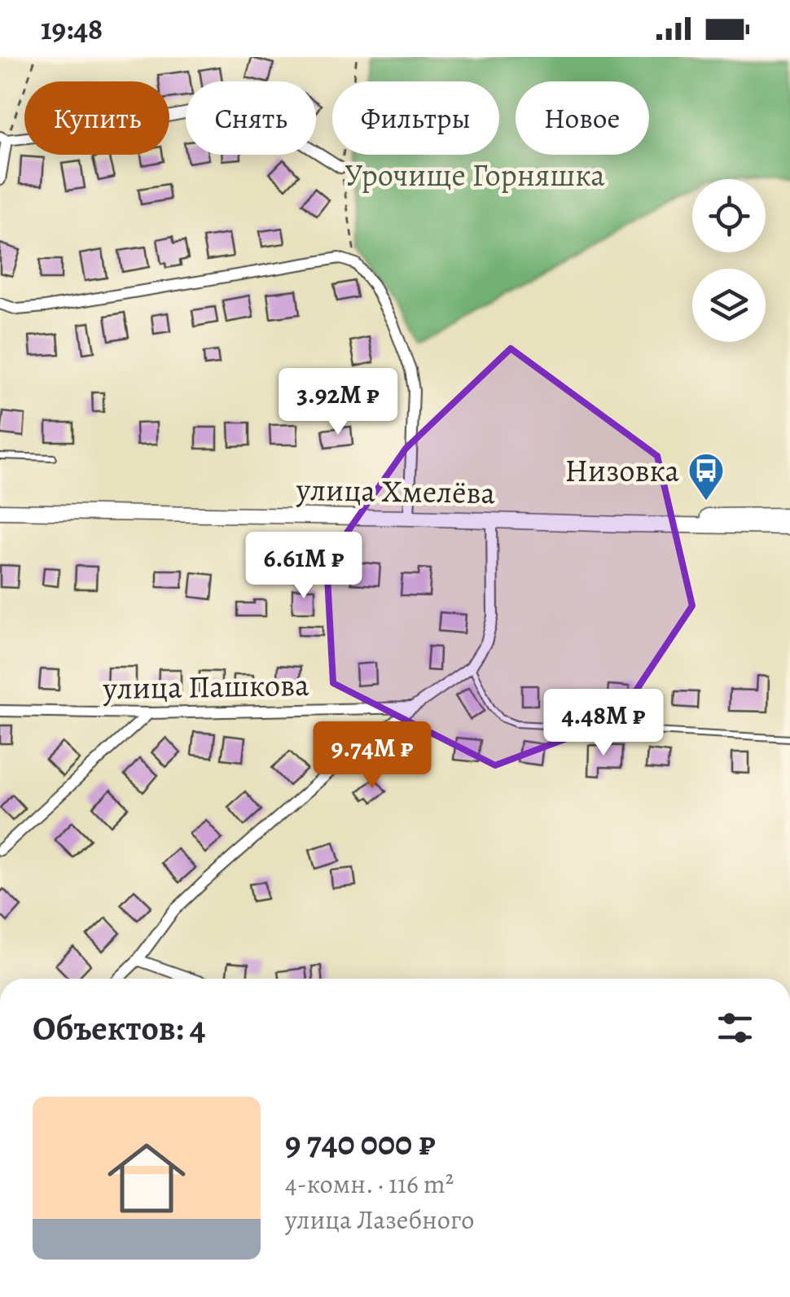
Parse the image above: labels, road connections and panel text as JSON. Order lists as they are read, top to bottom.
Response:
{
  "streets": {
    "main road": ["улица Хмелёва"],
    "street": ["улица Пашкова"]
  },
  "parks": ["Урочище Горняшка"],
  "places": {
    "bus stop": ["Низовка"]
  },
  "page": {
    "status": "19:48",
    "chip": [
      "Купить",
      "Снять",
      "Фильтры",
      "Новое"
    ],
    "price": [
      "3.92M ₽",
      "6.61M ₽",
      "4.48M ₽",
      "9.74M ₽"
    ],
    "heading": "Объектов: 4",
    "list": [
      {
        "name": "9 740 000 ₽",
        "note": "4-комн. · 116 m² · улица Лазебного"
      }
    ]
  }
}
